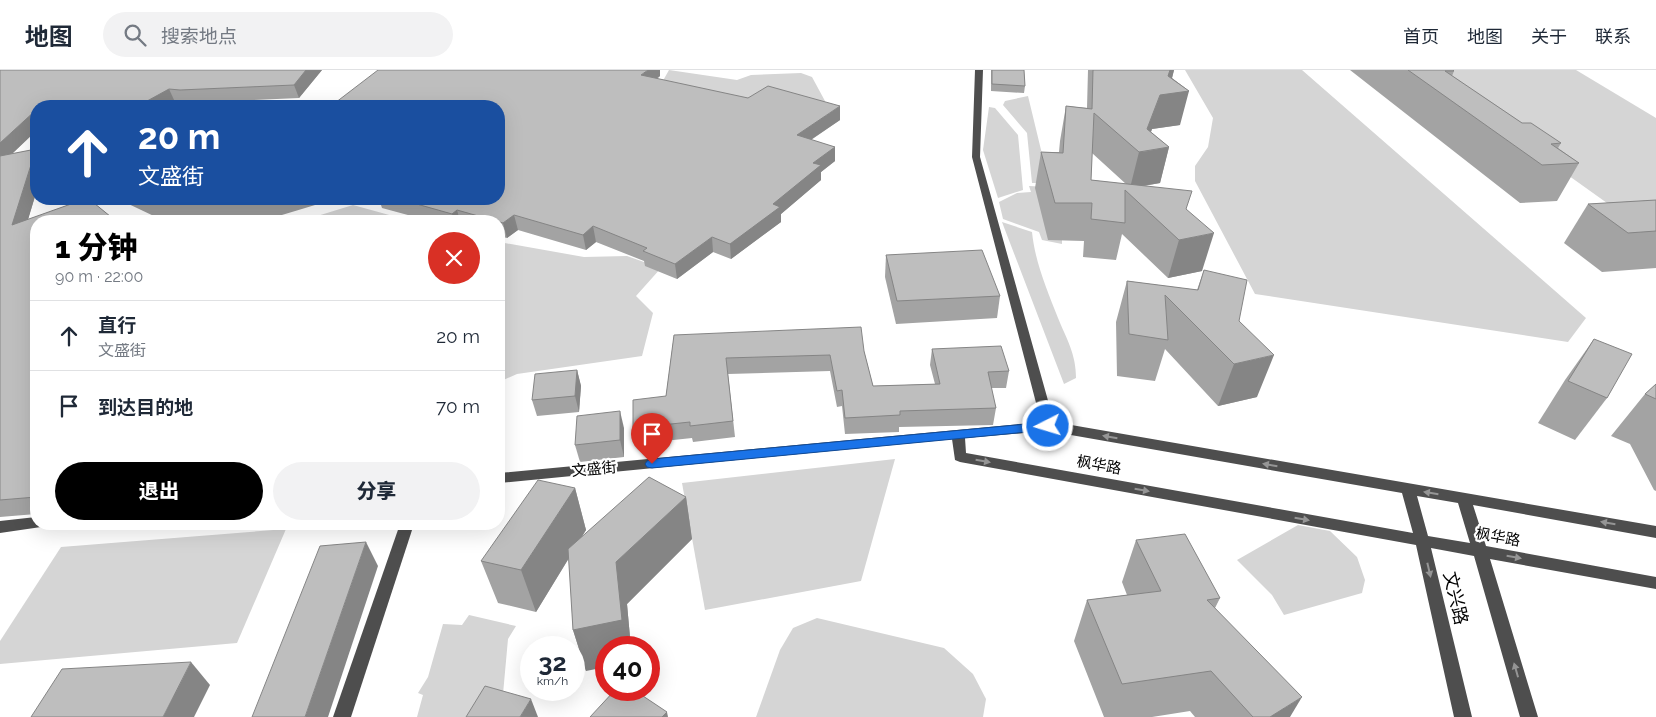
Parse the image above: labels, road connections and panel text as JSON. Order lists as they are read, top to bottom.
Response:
{
  "streets": {
    "street": ["枫华路", "文盛街", "文兴路"]
  },
  "crossings": [
    ["枫华路", "文盛街"],
    ["枫华路", "文兴路"]
  ],
  "page": {
    "header": "地图",
    "search": "搜索地点",
    "nav": [
      "首页",
      "地图",
      "关于",
      "联系"
    ],
    "turn": ["20 m", "文盛街"],
    "heading": ["1 分钟", "90 m · 22:00"],
    "list": [
      {
        "name": "直行",
        "note": "文盛街",
        "value": "20 m"
      },
      {
        "name": "到达目的地",
        "value": "70 m"
      }
    ],
    "buttons": ["退出", "分享"],
    "speed": "32 km/h",
    "limit": "40"
  }
}
